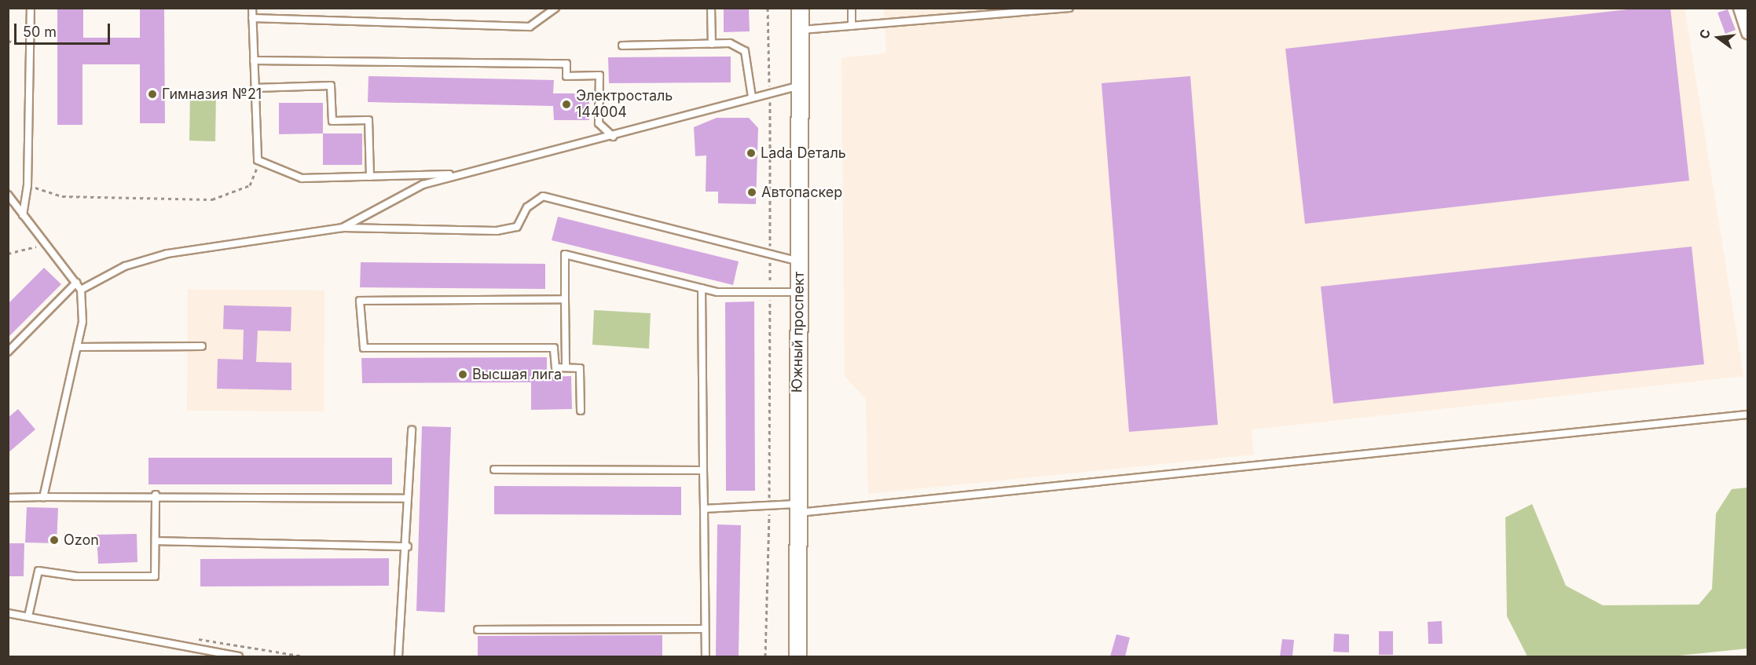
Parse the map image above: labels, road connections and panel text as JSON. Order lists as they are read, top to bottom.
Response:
{
  "streets": {
    "main road": ["Южный проспект"]
  },
  "places": [
    "Гимназия №21",
    "Электросталь 144004",
    "Lada Dеталь",
    "Автопаскер",
    "Высшая лига",
    "Ozon"
  ],
  "scale_bar": "50 m",
  "north": "left"
}
